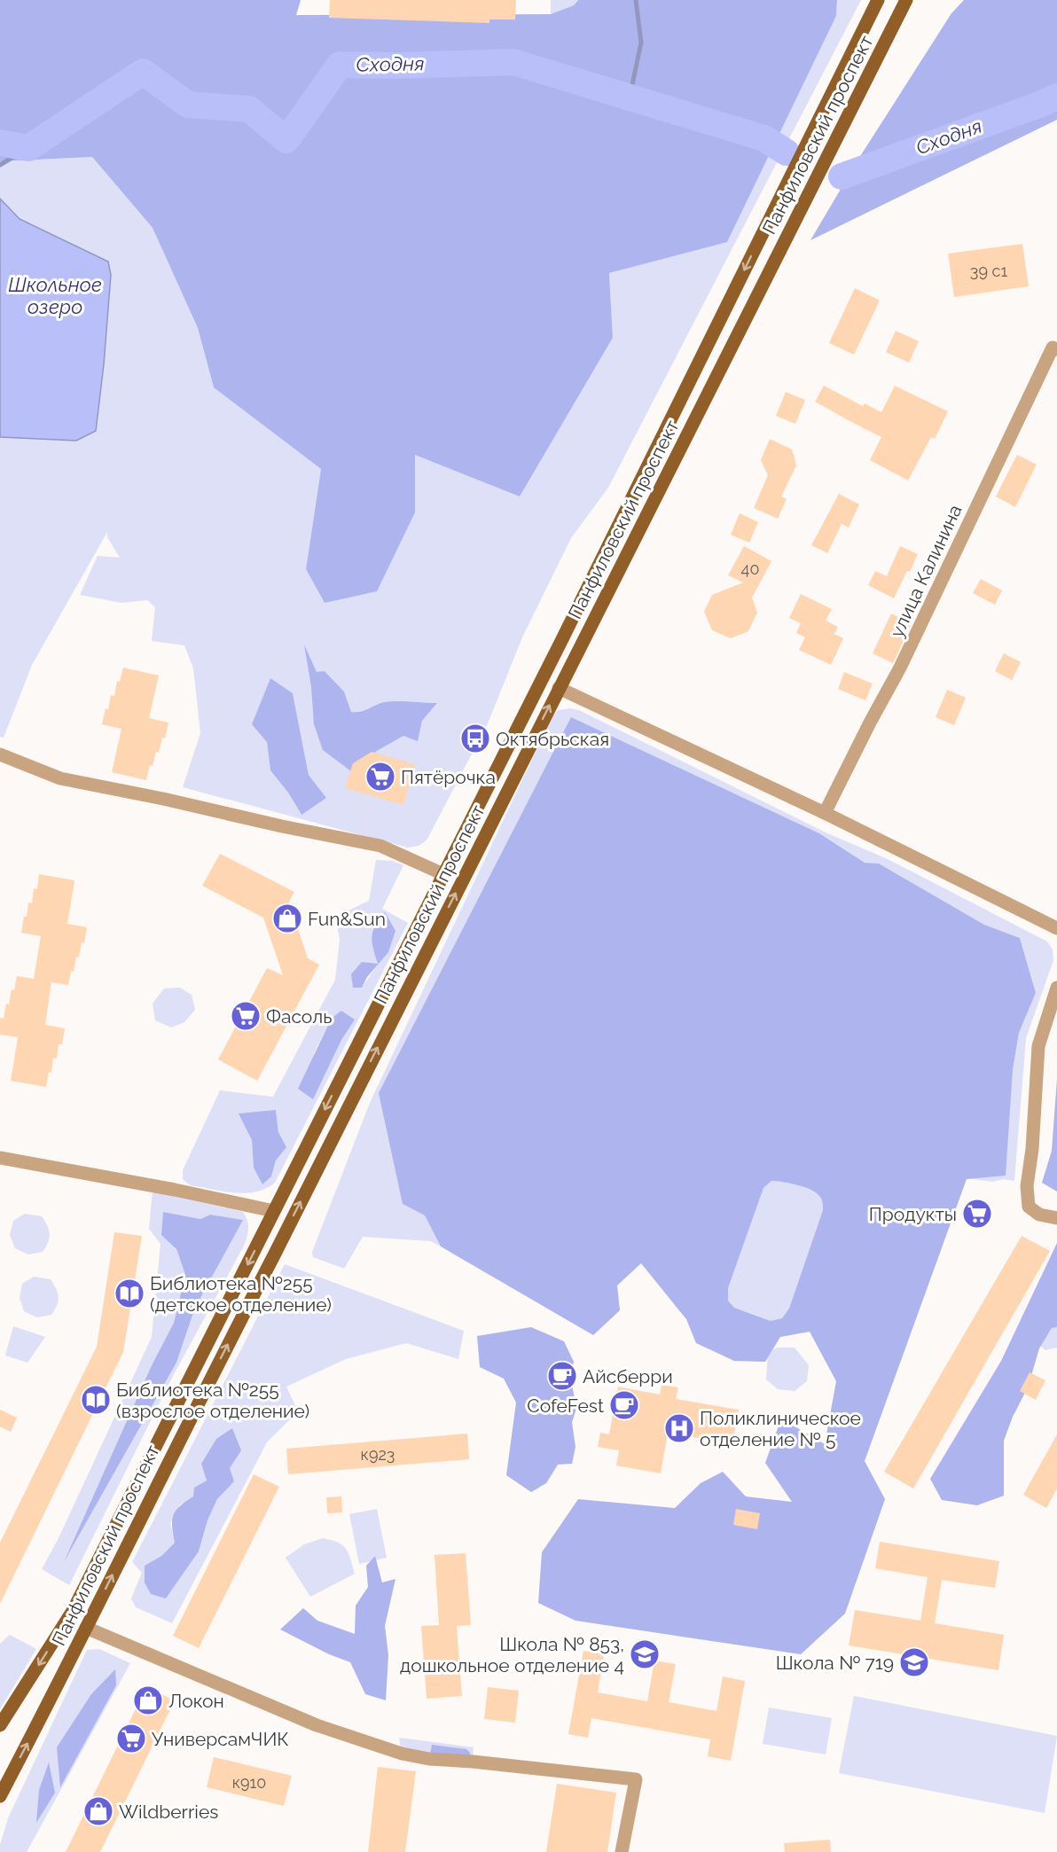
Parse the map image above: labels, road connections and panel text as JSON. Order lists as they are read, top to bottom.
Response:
{
  "streets": {
    "main road": ["Панфиловский проспект"],
    "street": ["улица Калинина"]
  },
  "water": ["Сходня", "Школьное озеро"],
  "places": {
    "bus stop": ["Октябрьская"],
    "supermarket": [
      "Пятёрочка",
      "Фасоль",
      "Продукты",
      "УниверсамЧИК"
    ],
    "shop": ["Fun&Sun", "Локон", "Wildberries"],
    "library": ["Библиотека №255 (детское отделение)", "Библиотека №255 (взрослое отделение)"],
    "cafe": ["Айсберри", "CofeFest"],
    "hospital": ["Поликлиническое отделение № 5"],
    "school or university": ["Школа № 853, дошкольное отделение 4", "Школа № 719"]
  },
  "house_numbers": [
    "39 с1",
    "40",
    "к923",
    "к910"
  ]
}
